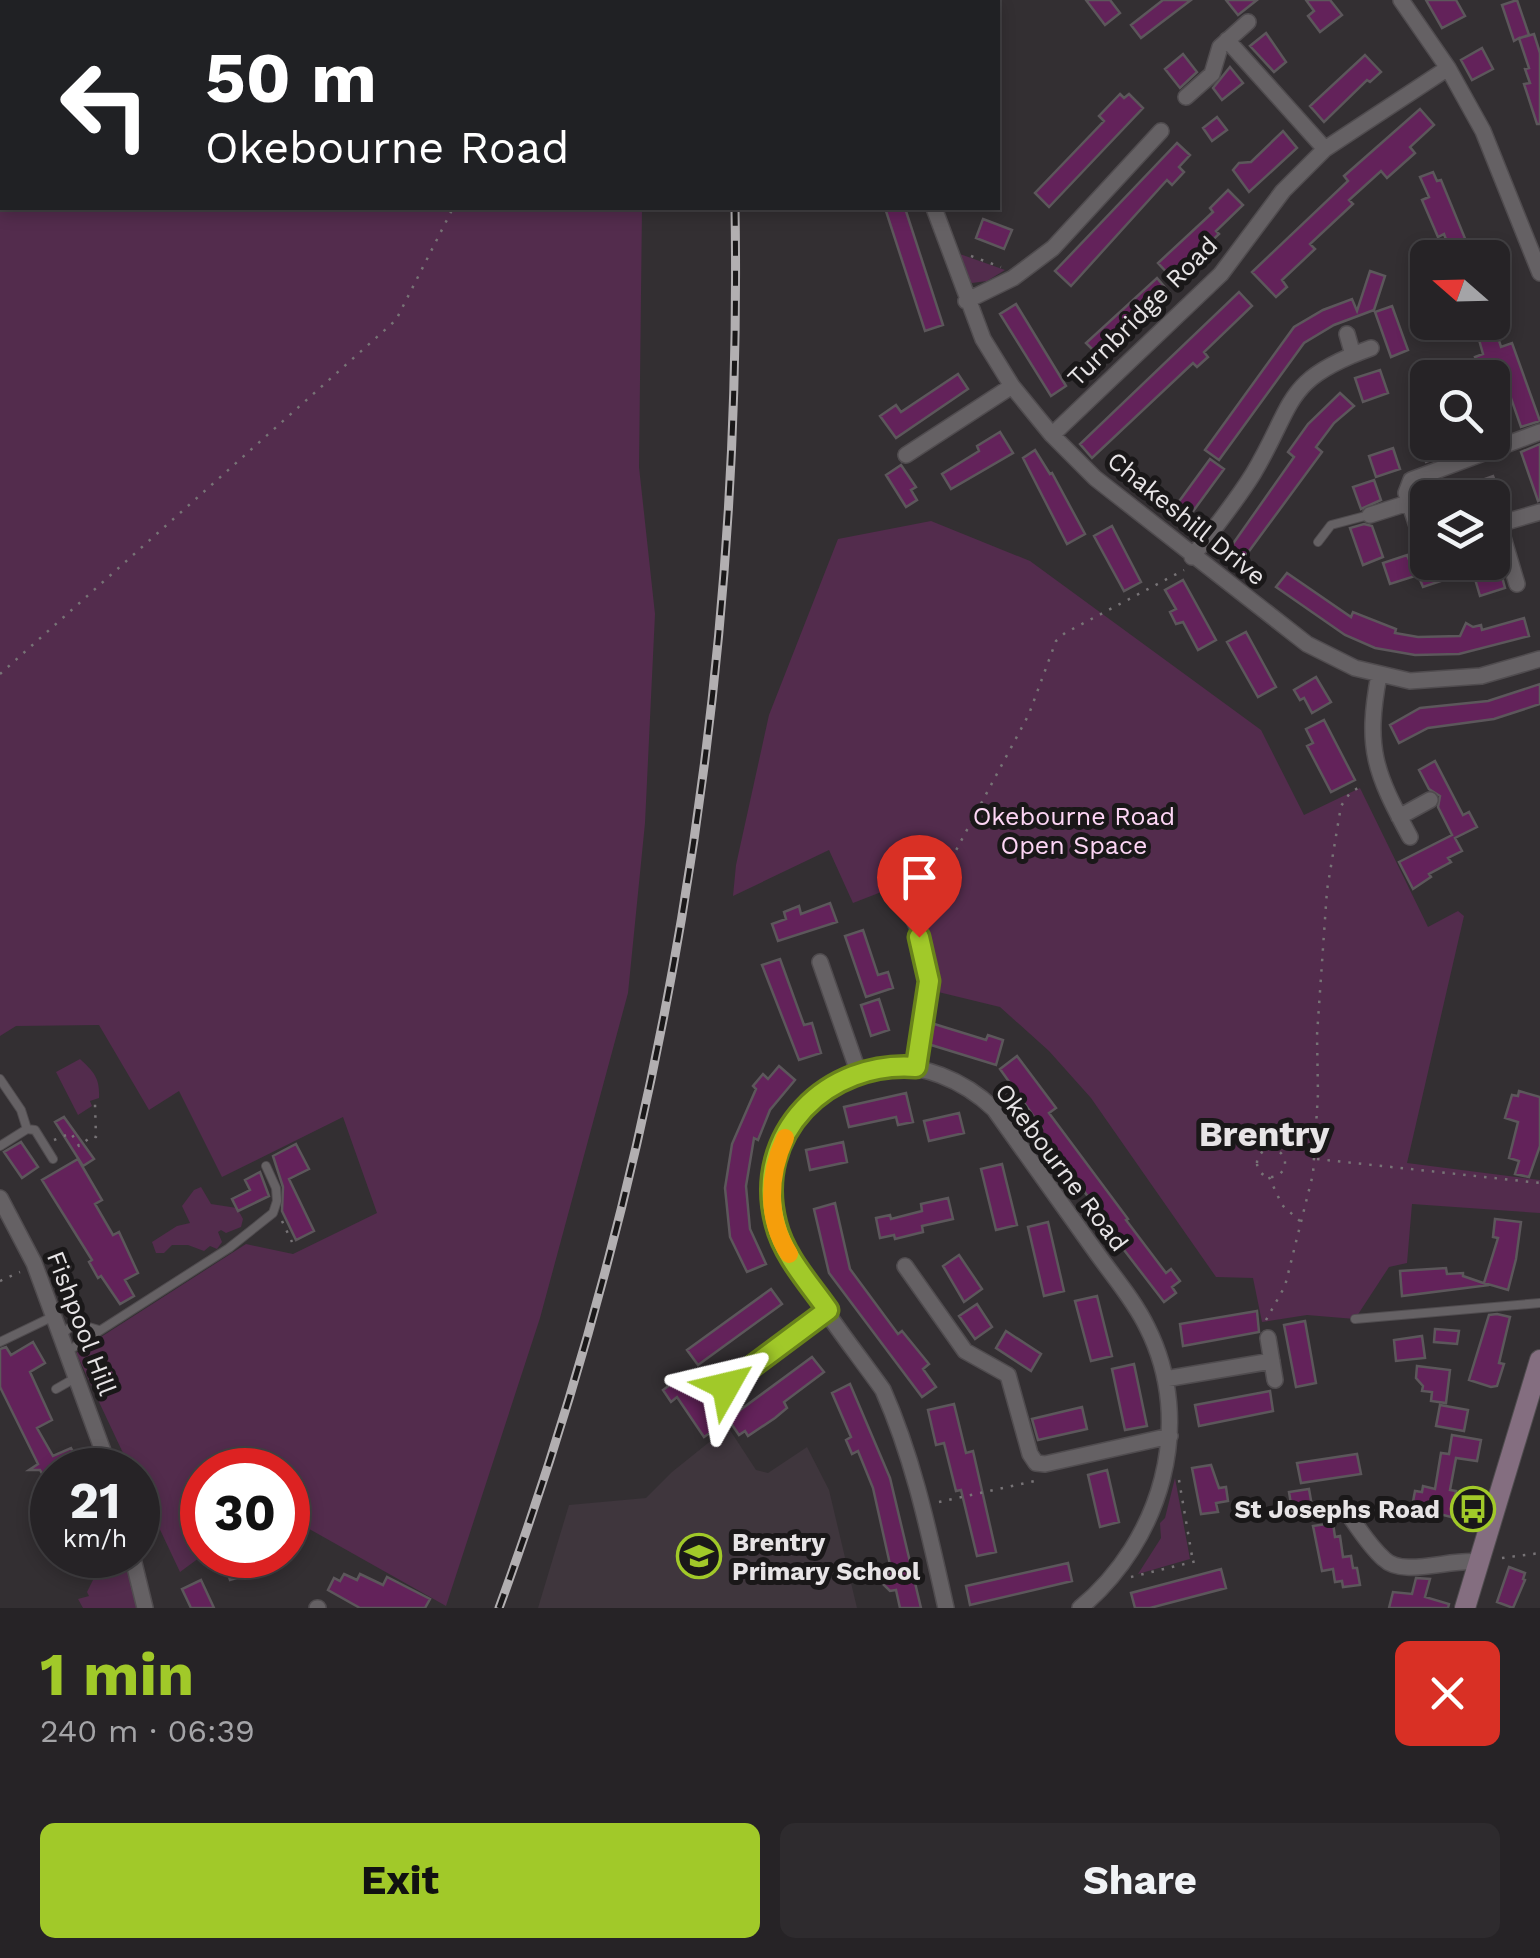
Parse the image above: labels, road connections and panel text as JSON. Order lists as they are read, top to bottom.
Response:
{
  "streets": {
    "street": [
      "Turnbridge Road",
      "Chakeshill Drive",
      "Okebourne Road",
      "Fishpool Hill"
    ]
  },
  "crossings": [
    ["Turnbridge Road", "Chakeshill Drive"]
  ],
  "districts": ["Brentry"],
  "parks": ["Okebourne Road Open Space"],
  "places": {
    "bus stop": ["St Josephs Road"],
    "school or university": ["Brentry Primary School"]
  },
  "north": "left",
  "page": {
    "turn": ["50 m", "Okebourne Road"],
    "speed": "21 km/h",
    "limit": "30",
    "heading": ["1 min", "240 m · 06:39"],
    "buttons": ["Exit", "Share"]
  }
}
